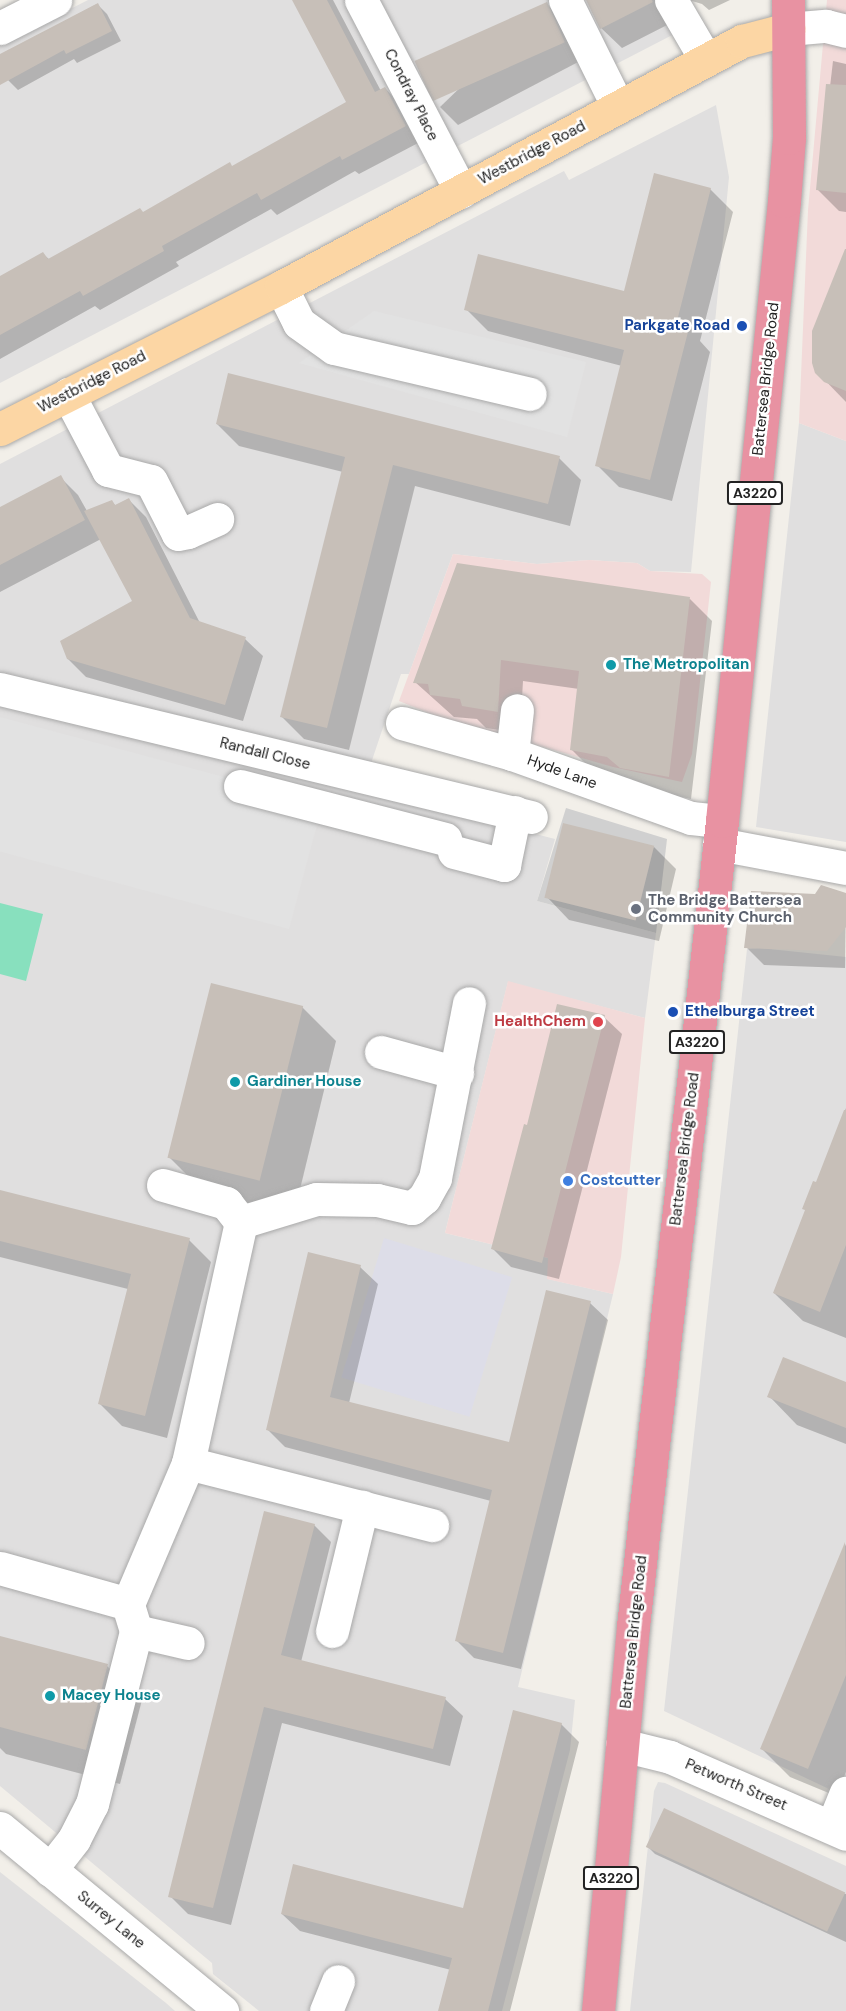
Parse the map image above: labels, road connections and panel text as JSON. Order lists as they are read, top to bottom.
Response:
{
  "streets": {
    "highway": ["Battersea Bridge Road", "A3220"],
    "main road": ["Westbridge Road"],
    "street": [
      "Condray Place",
      "Randall Close",
      "Hyde Lane",
      "Petworth Street",
      "Surrey Lane"
    ]
  },
  "crossings": [
    ["Condray Place", "Westbridge Road"],
    ["Westbridge Road", "Battersea Bridge Road"],
    ["Battersea Bridge Road", "Hyde Lane"],
    ["Battersea Bridge Road", "Petworth Street"]
  ],
  "places": [
    "Parkgate Road",
    "The Metropolitan",
    "The Bridge Battersea Community Church",
    "Ethelburga Street",
    "HealthChem",
    "Gardiner House",
    "Costcutter",
    "Macey House"
  ]
}
